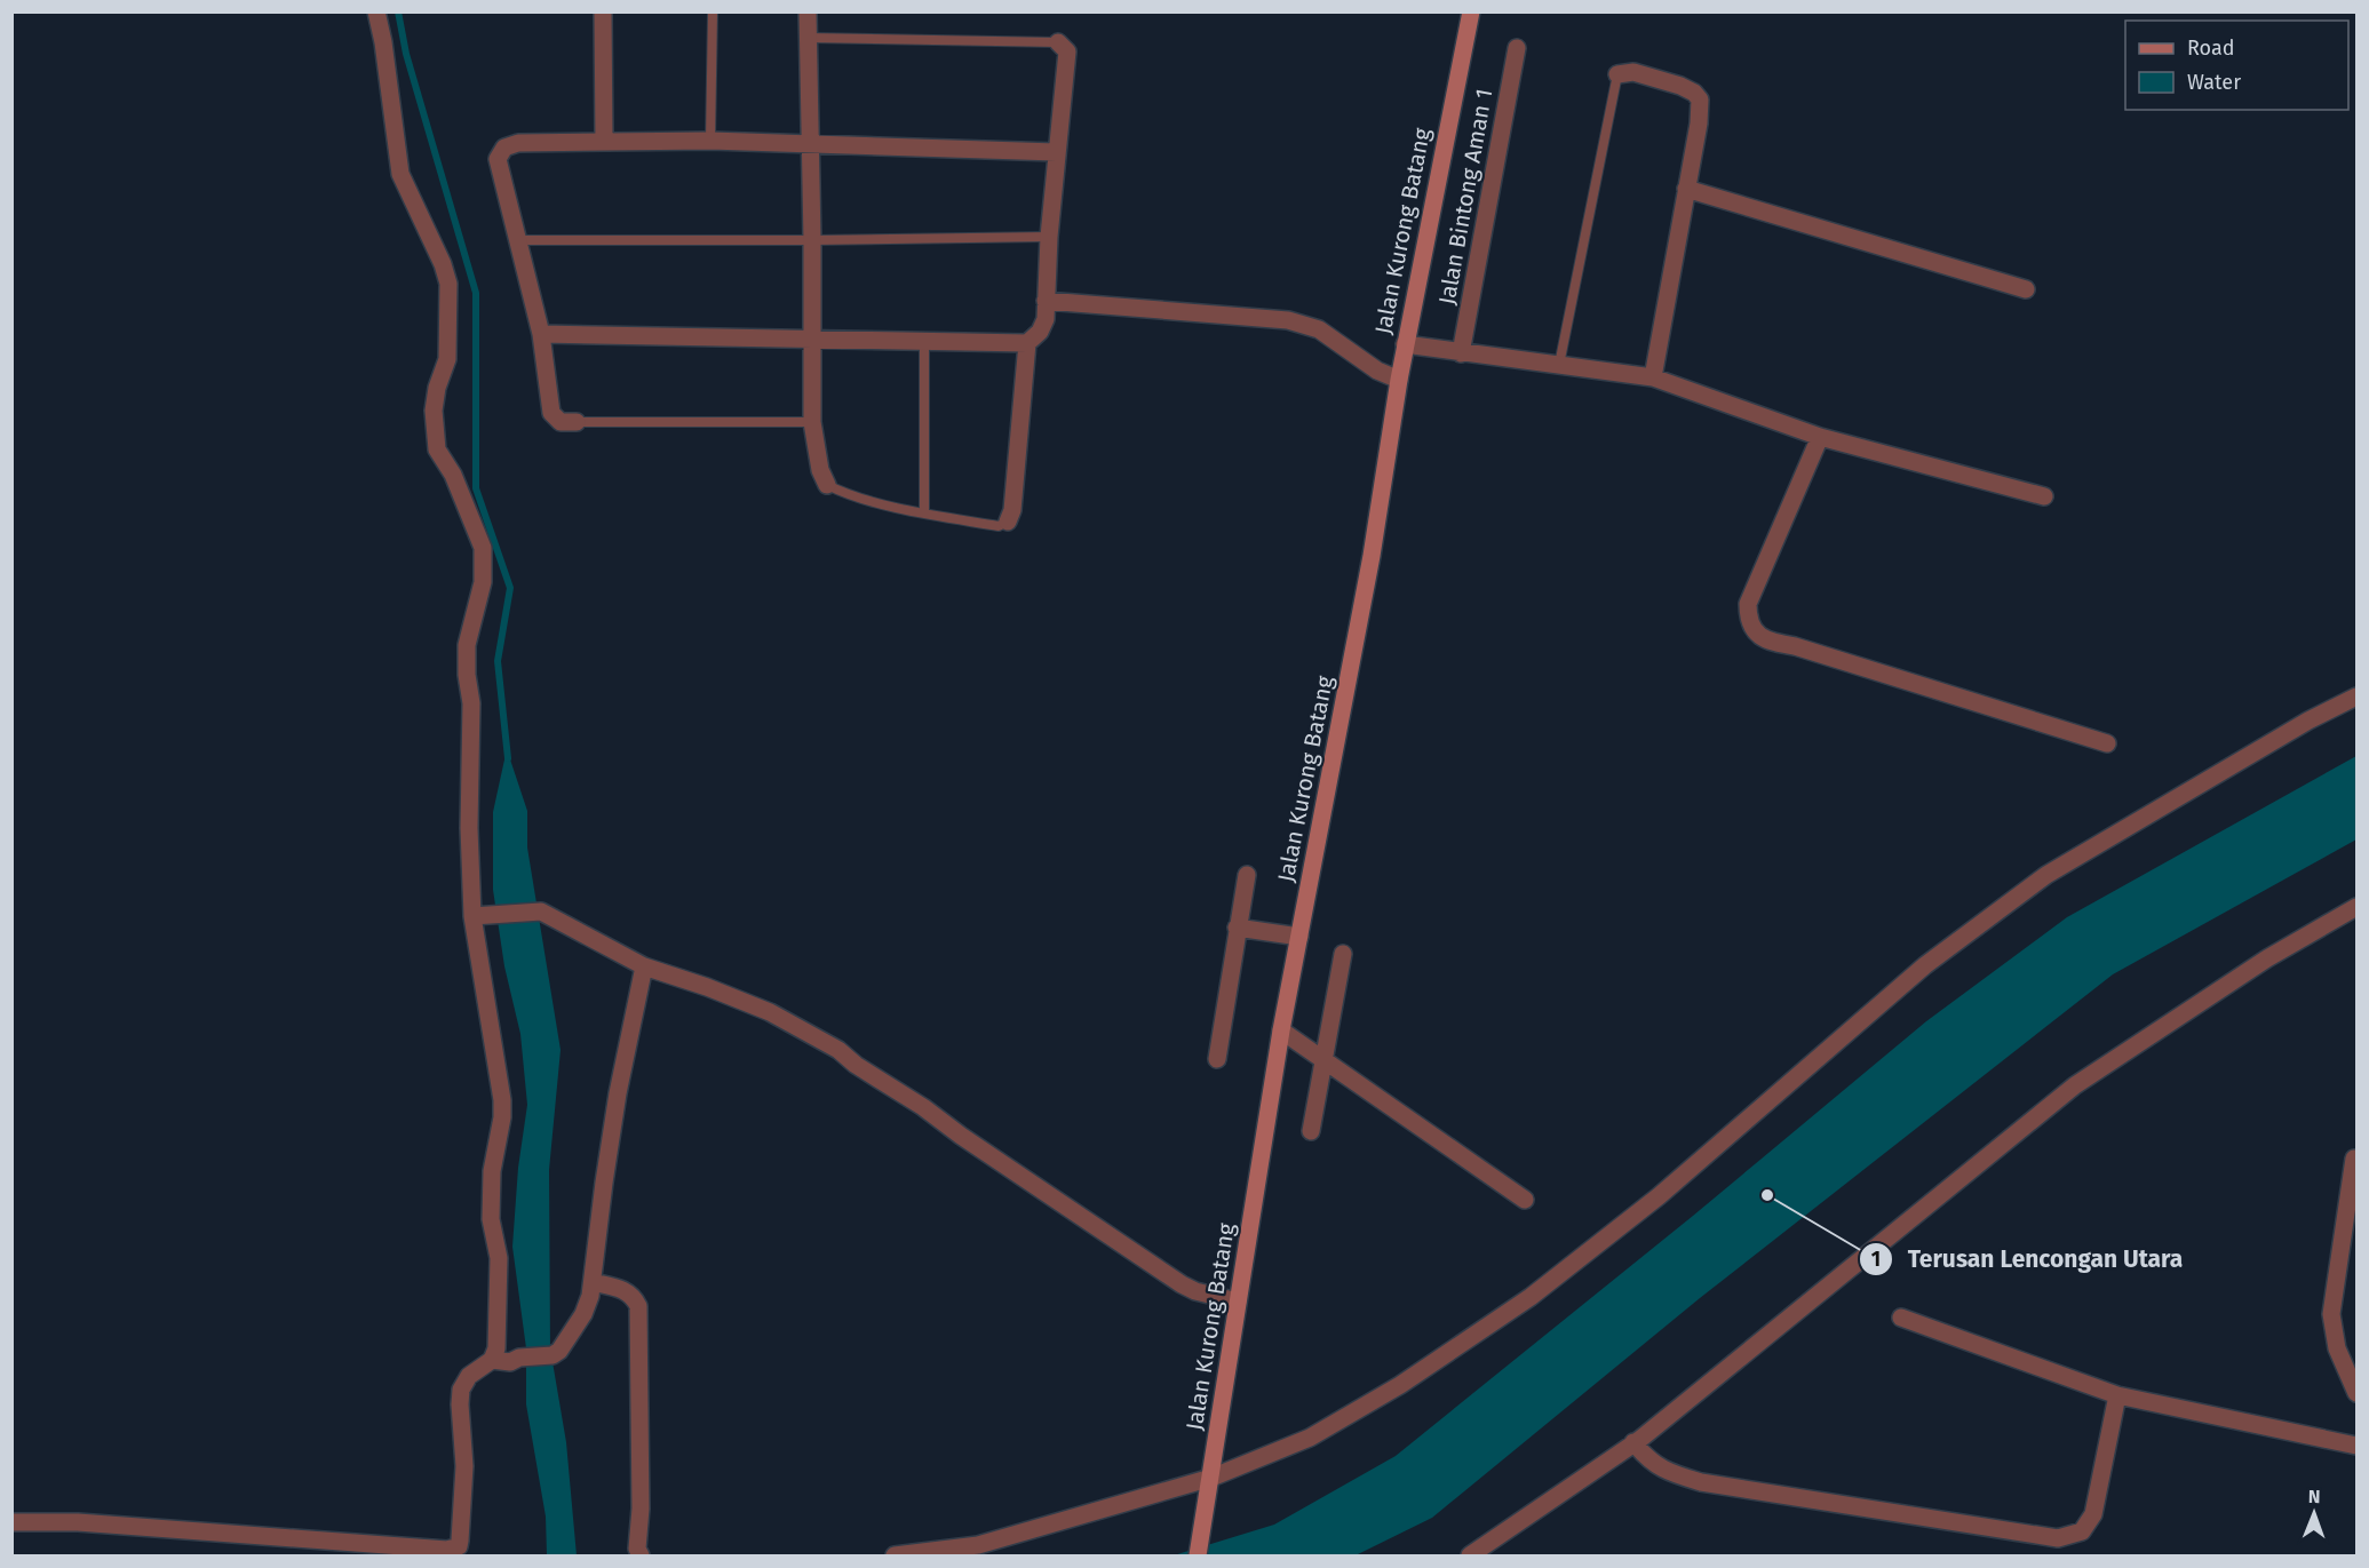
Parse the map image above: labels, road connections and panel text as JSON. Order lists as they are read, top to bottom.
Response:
{
  "streets": {
    "street": ["Jalan Bintong Aman 1", "Jalan Kurong Batang"]
  },
  "places": ["Terusan Lencongan Utara"],
  "legend": ["Road", "Water"],
  "north": "top"
}
